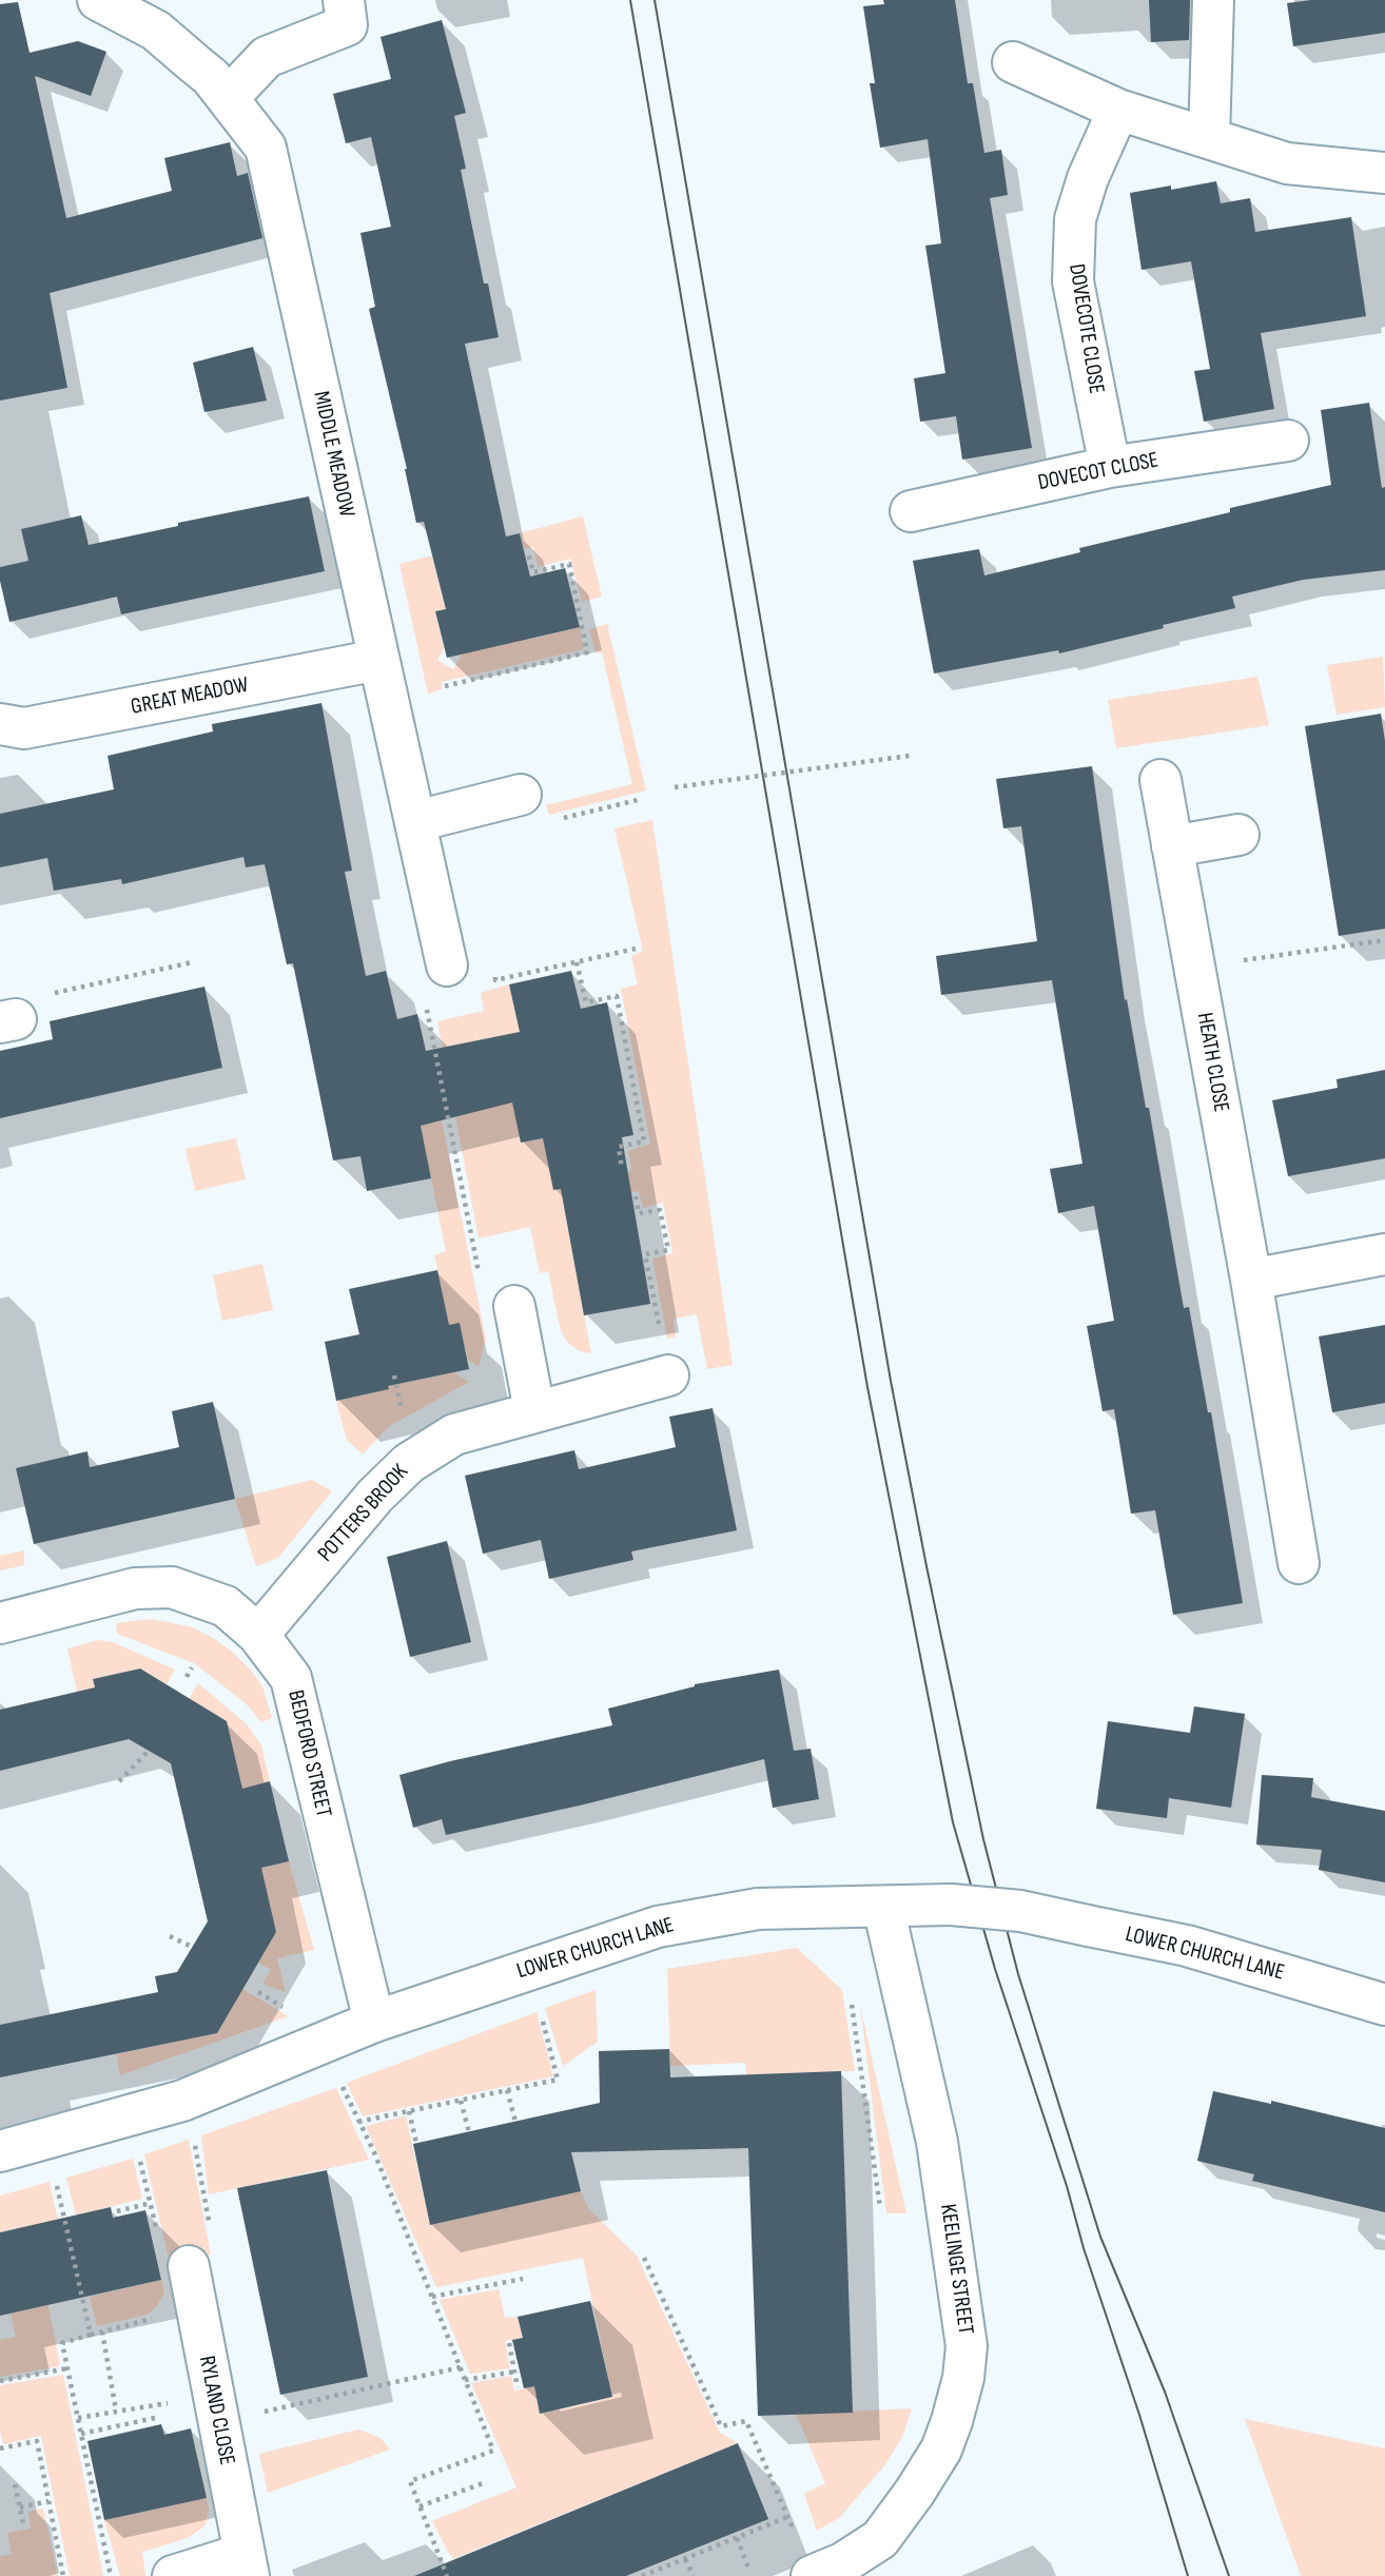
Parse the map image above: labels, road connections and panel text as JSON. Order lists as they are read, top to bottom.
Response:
{
  "streets": {
    "street": [
      "DOVECOTE CLOSE",
      "MIDDLE MEADOW",
      "DOVECOT CLOSE",
      "GREAT MEADOW",
      "HEATH CLOSE",
      "POTTERS BROOK",
      "BEDFORD STREET",
      "LOWER CHURCH LANE",
      "KEELINGE STREET",
      "RYLAND CLOSE"
    ]
  },
  "crossings": [
    ["DOVECOTE CLOSE", "DOVECOT CLOSE"],
    ["MIDDLE MEADOW", "GREAT MEADOW"],
    ["POTTERS BROOK", "BEDFORD STREET"],
    ["BEDFORD STREET", "LOWER CHURCH LANE"],
    ["LOWER CHURCH LANE", "KEELINGE STREET"]
  ]
}
